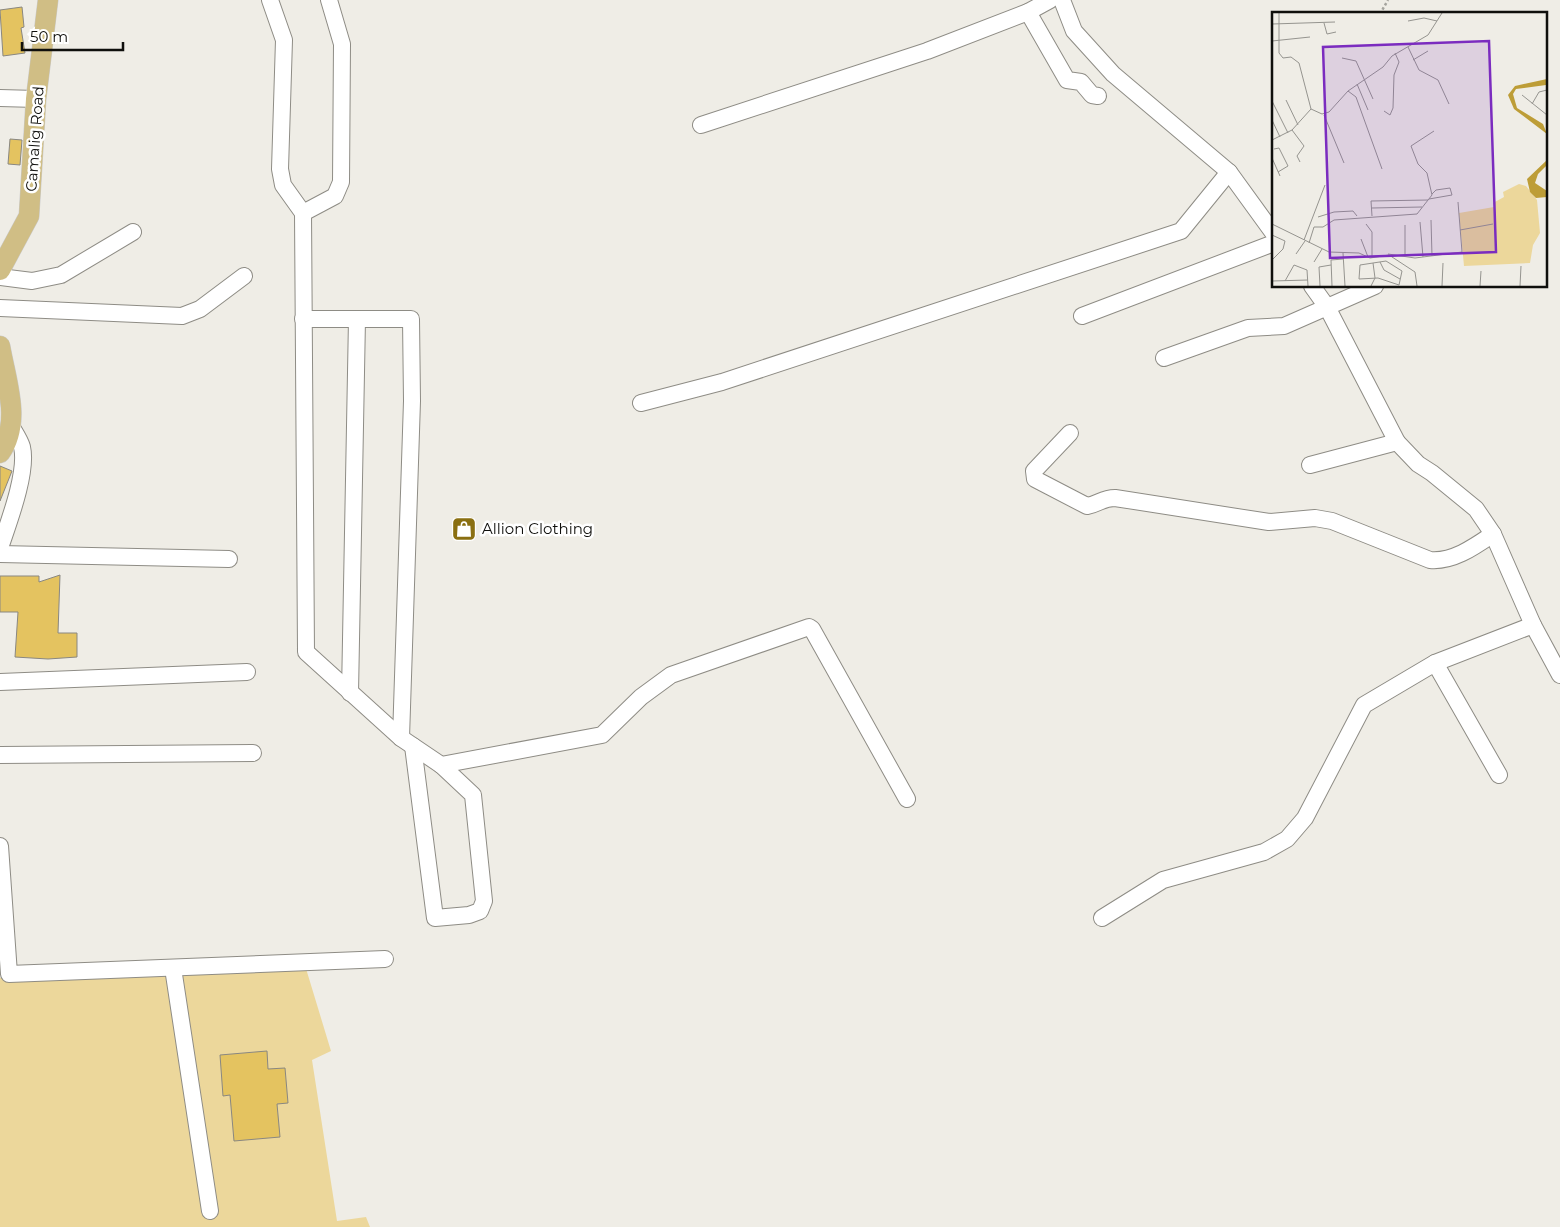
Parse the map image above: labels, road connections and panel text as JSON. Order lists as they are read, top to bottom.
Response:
{
  "streets": {
    "main road": ["Camalig Road"]
  },
  "places": {
    "shop": ["Allion Clothing"]
  },
  "scale_bar": "50 m"
}
